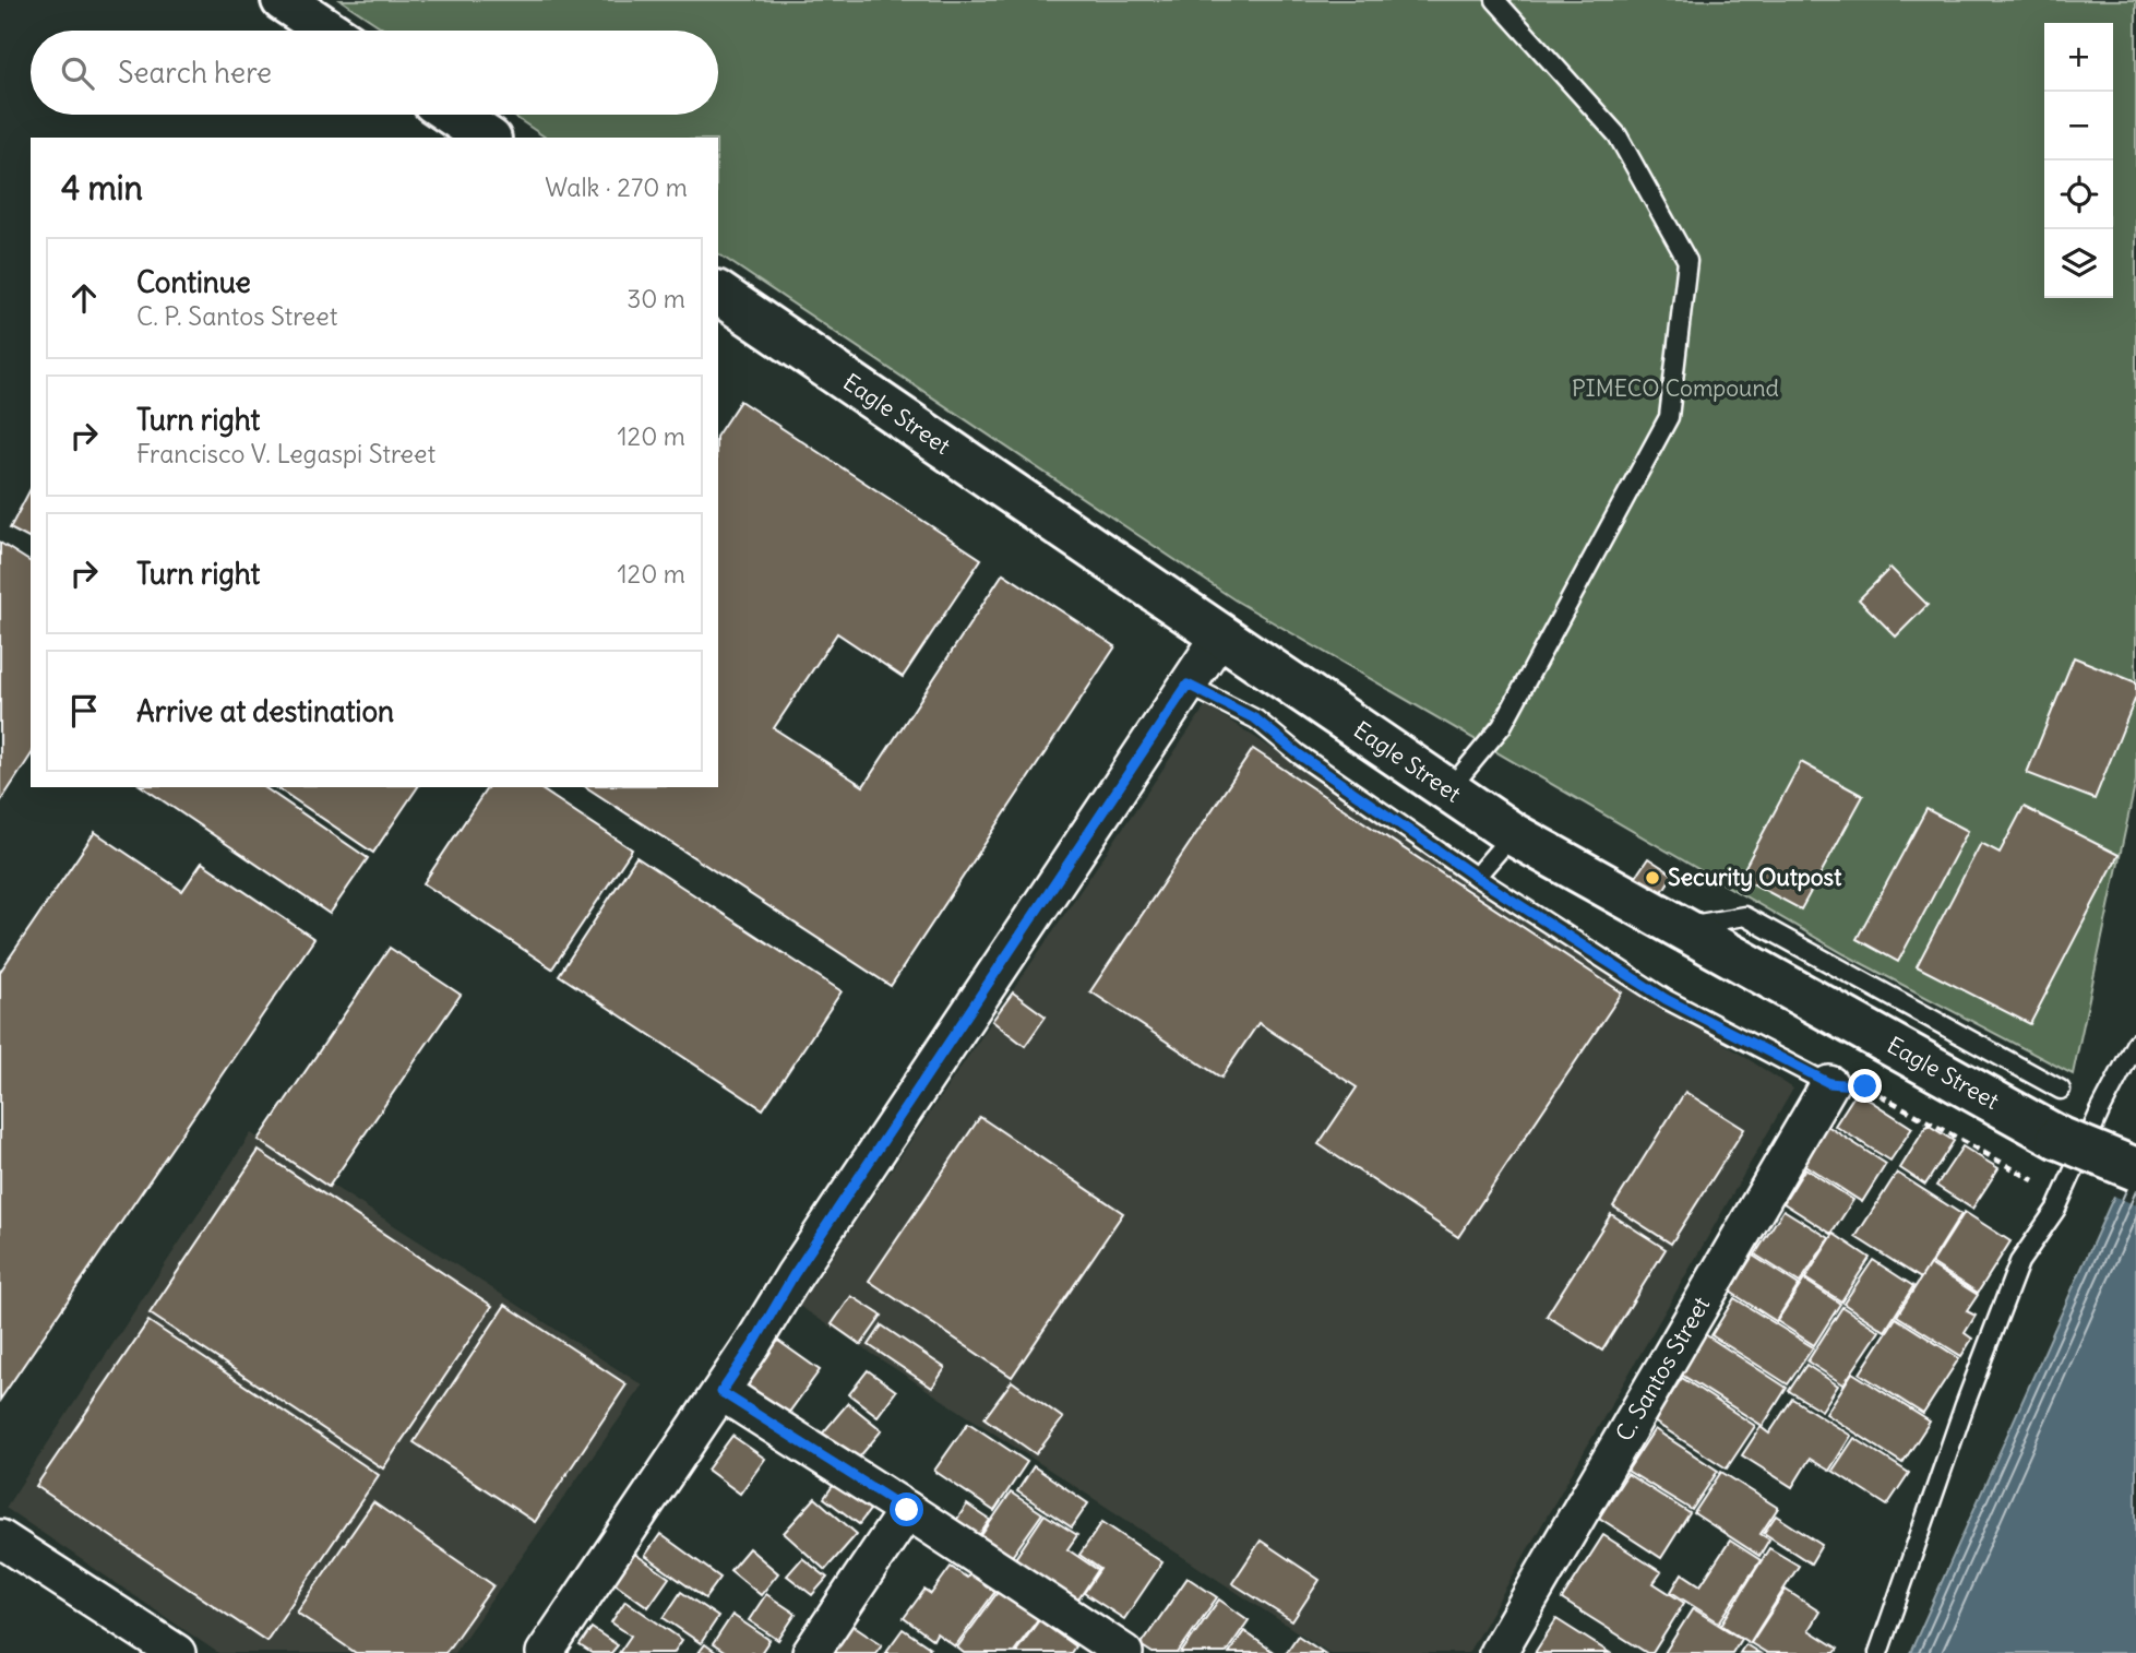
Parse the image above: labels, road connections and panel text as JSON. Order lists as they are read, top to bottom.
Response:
{
  "streets": {
    "main road": ["Eagle Street"],
    "street": ["C. Santos Street"]
  },
  "parks": ["PIMECO Compound"],
  "places": ["Security Outpost"],
  "page": {
    "map_buttons": ["+", "−"],
    "search": "Search here",
    "heading": ["4 min", "Walk · 270 m"],
    "list": [
      ["Continue", "C. P. Santos Street", "30 m"],
      ["Turn right", "Francisco V. Legaspi Street", "120 m"],
      ["Turn right", "120 m"],
      "Arrive at destination"
    ]
  }
}
